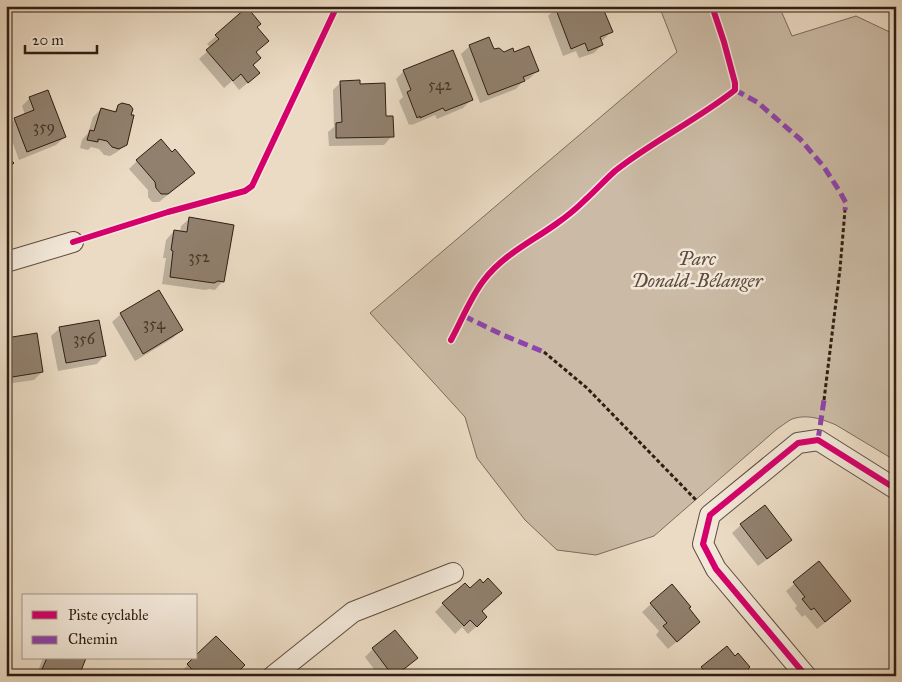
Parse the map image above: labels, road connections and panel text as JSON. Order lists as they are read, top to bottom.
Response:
{
  "parks": ["Parc Donald-Bélanger"],
  "house_numbers": [
    "542",
    "359",
    "352",
    "354",
    "356"
  ],
  "legend": ["Piste cyclable", "Chemin"],
  "scale_bar": "20 m"
}
